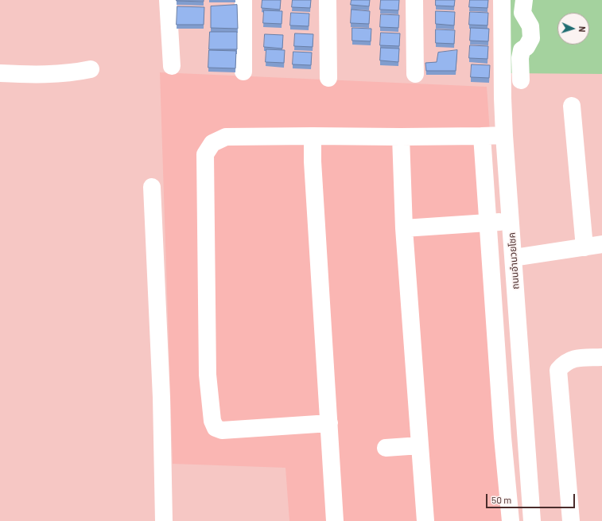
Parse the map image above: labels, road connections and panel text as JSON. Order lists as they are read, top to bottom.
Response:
{
  "streets": {
    "street": ["ถนนอำนวยโชค"]
  },
  "scale_bar": "50 m",
  "north": "right"
}
